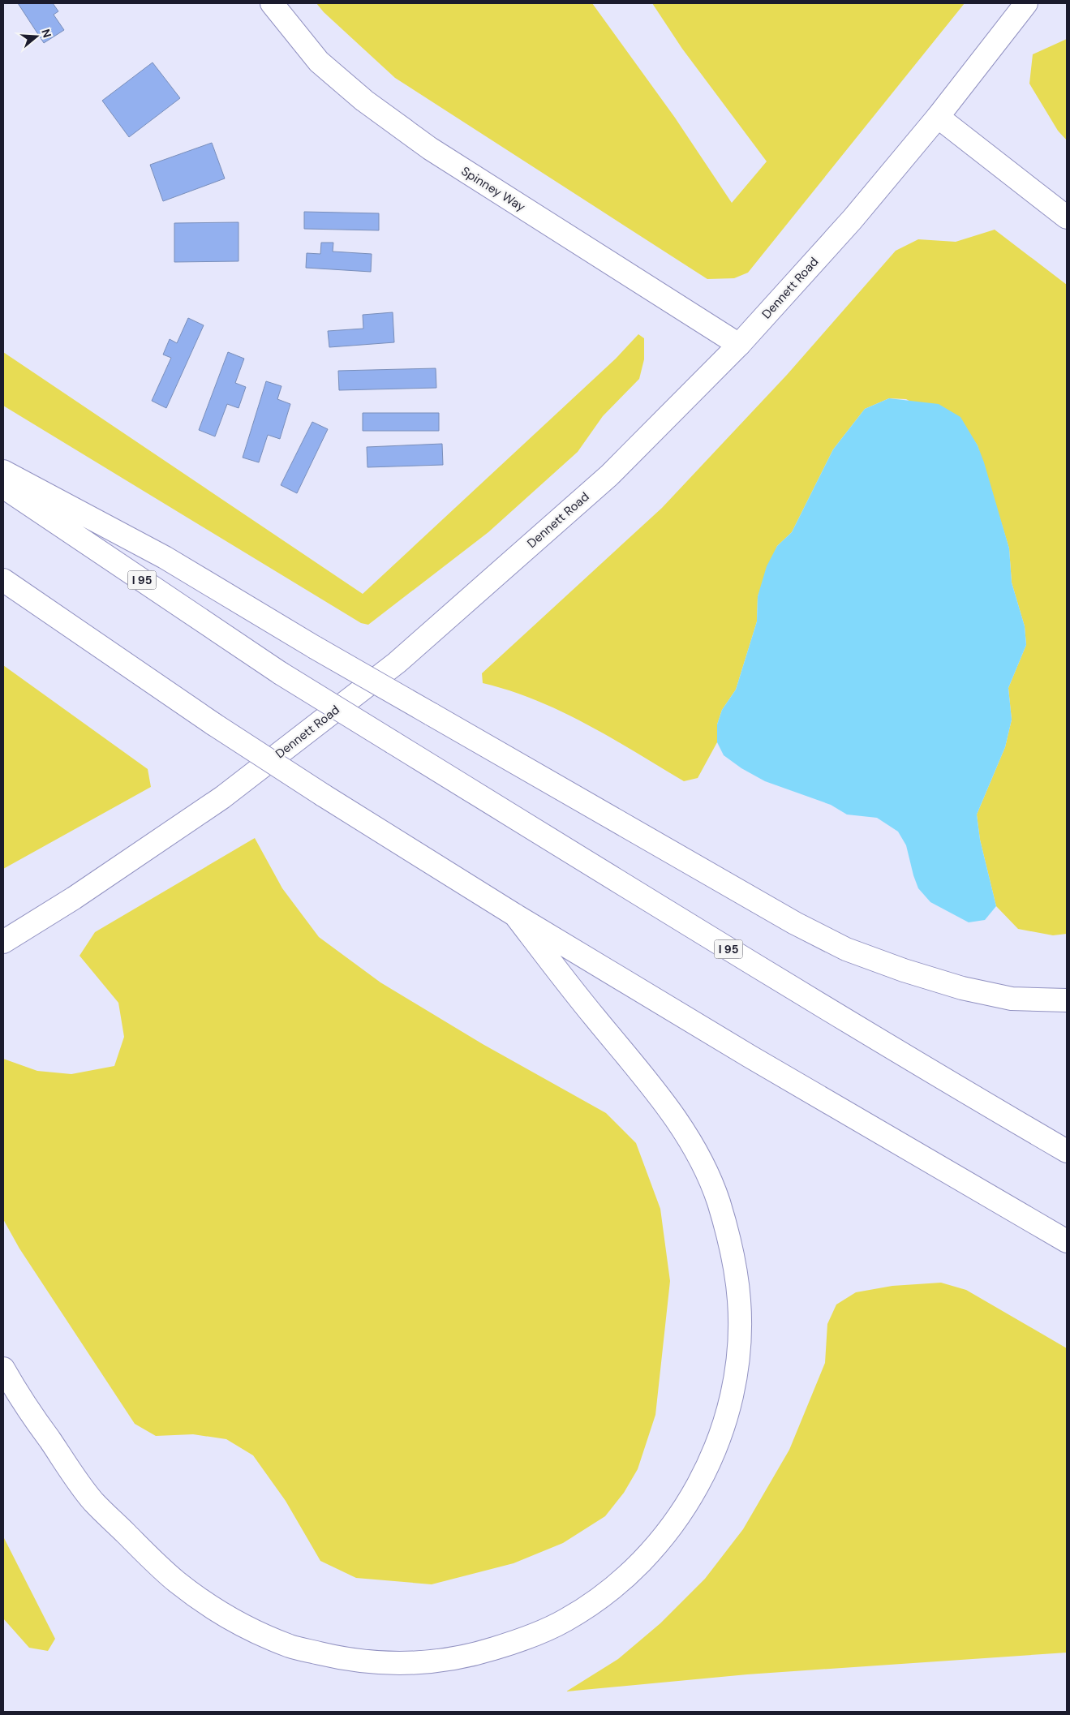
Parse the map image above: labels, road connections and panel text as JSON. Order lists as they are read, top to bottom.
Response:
{
  "streets": {
    "main road": ["Spinney Way", "Dennett Road", "I 95"]
  },
  "crossings": [
    ["Spinney Way", "Dennett Road"]
  ],
  "north": "right"
}
